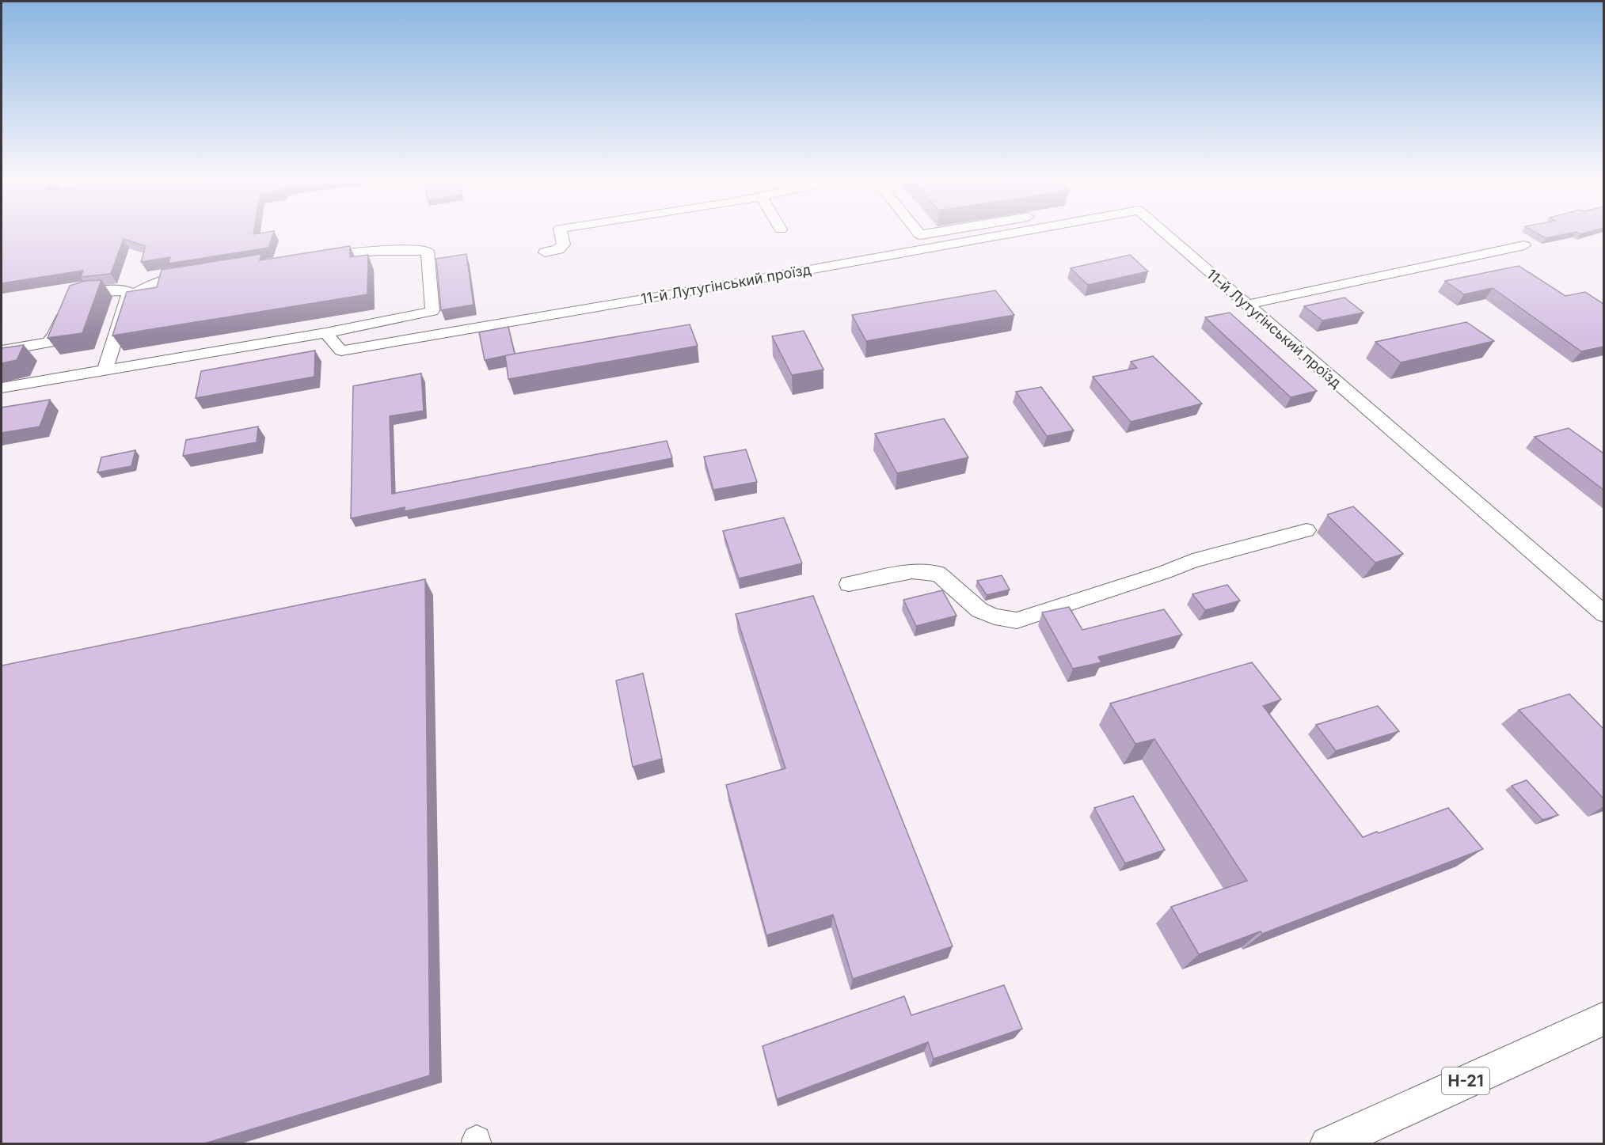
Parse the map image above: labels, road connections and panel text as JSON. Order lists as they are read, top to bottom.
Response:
{
  "streets": {
    "main road": ["Н-21"],
    "lane": ["11-й Лутугінський проїзд"]
  }
}
